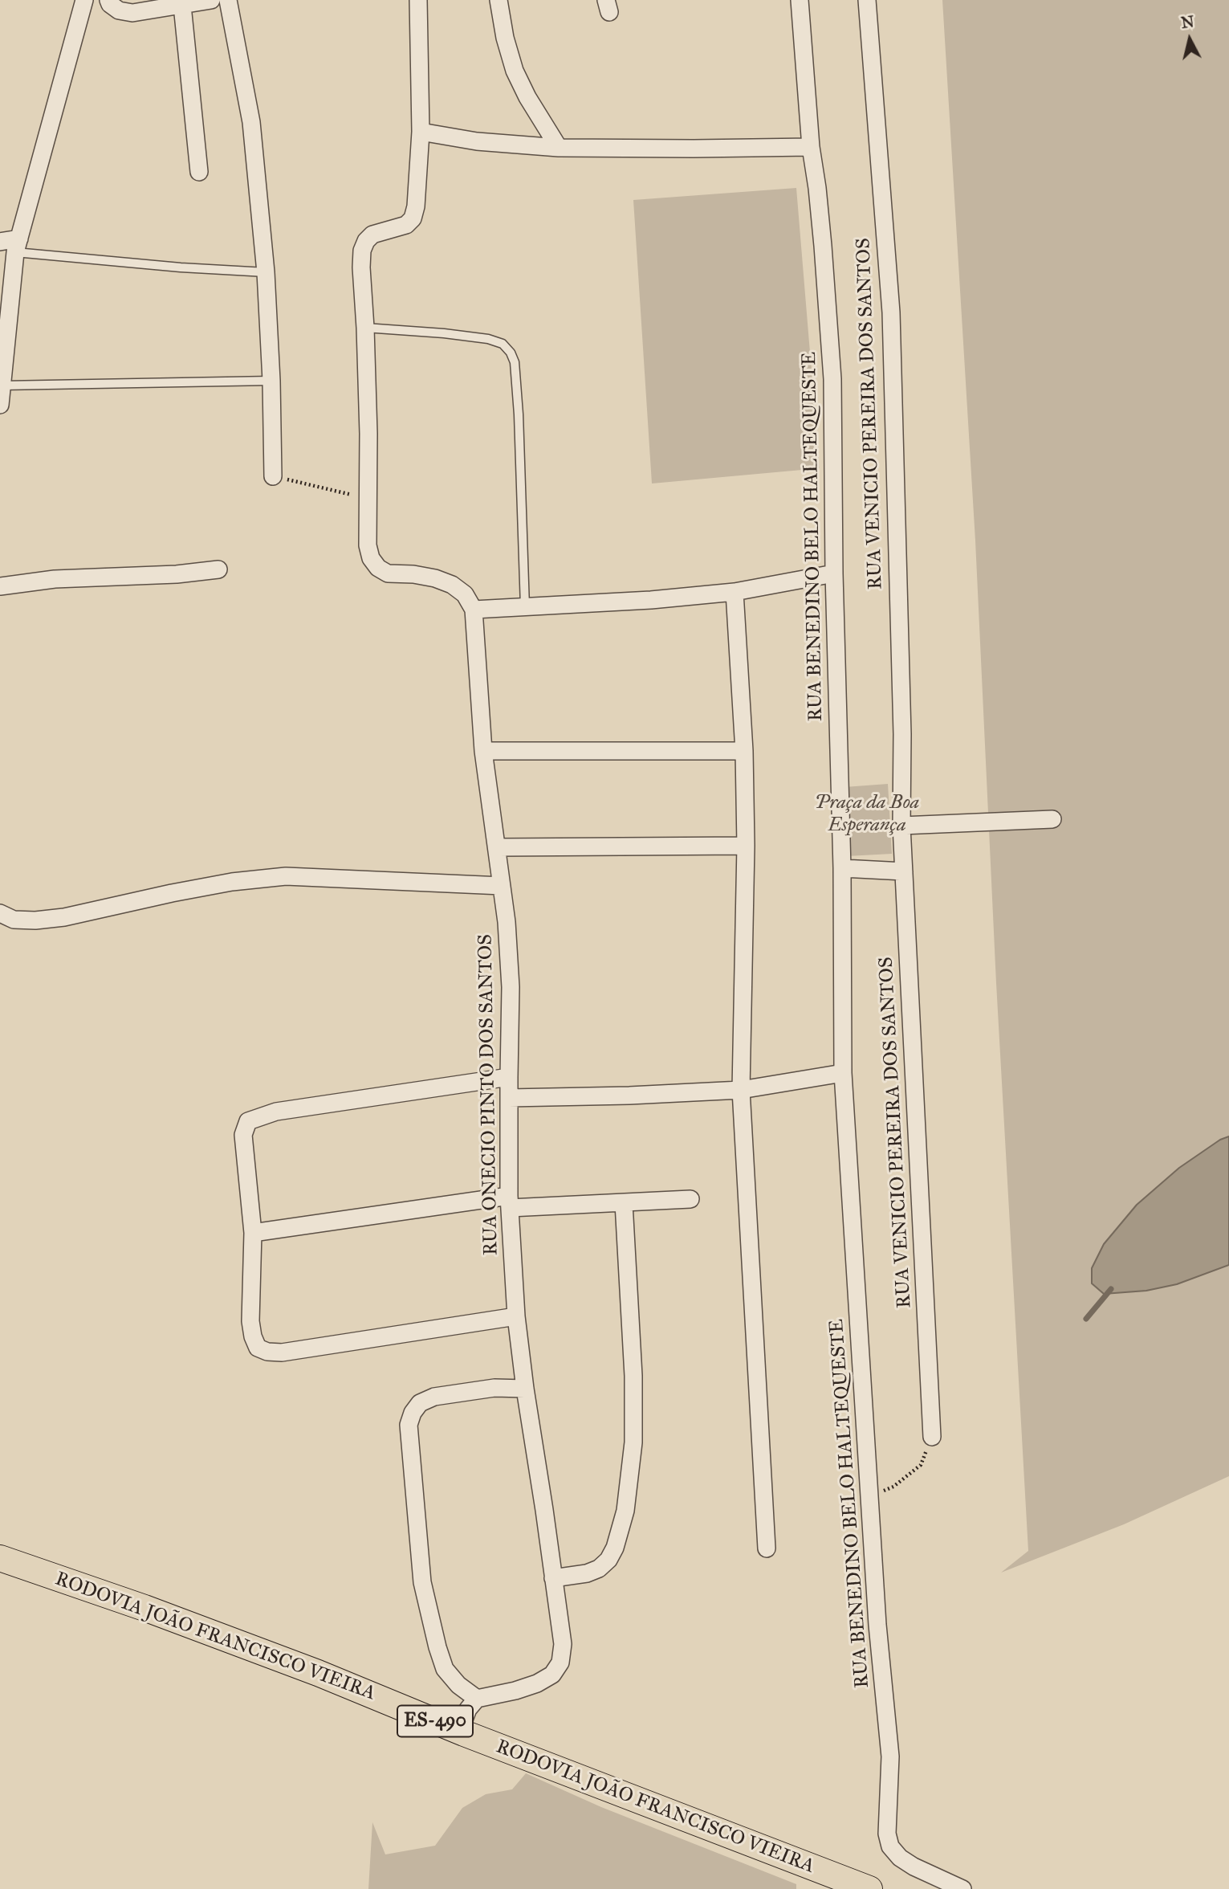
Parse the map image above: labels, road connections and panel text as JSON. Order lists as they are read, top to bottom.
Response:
{
  "streets": {
    "main road": ["RODOVIA JOÃO FRANCISCO VIEIRA", "ES-490"],
    "street": ["RUA VENICIO PEREIRA DOS SANTOS", "RUA BENEDINO BELO HALTEQUESTE", "RUA ONECIO PINTO DOS SANTOS"]
  },
  "parks": ["Praça da Boa Esperança"],
  "north": "top"
}
